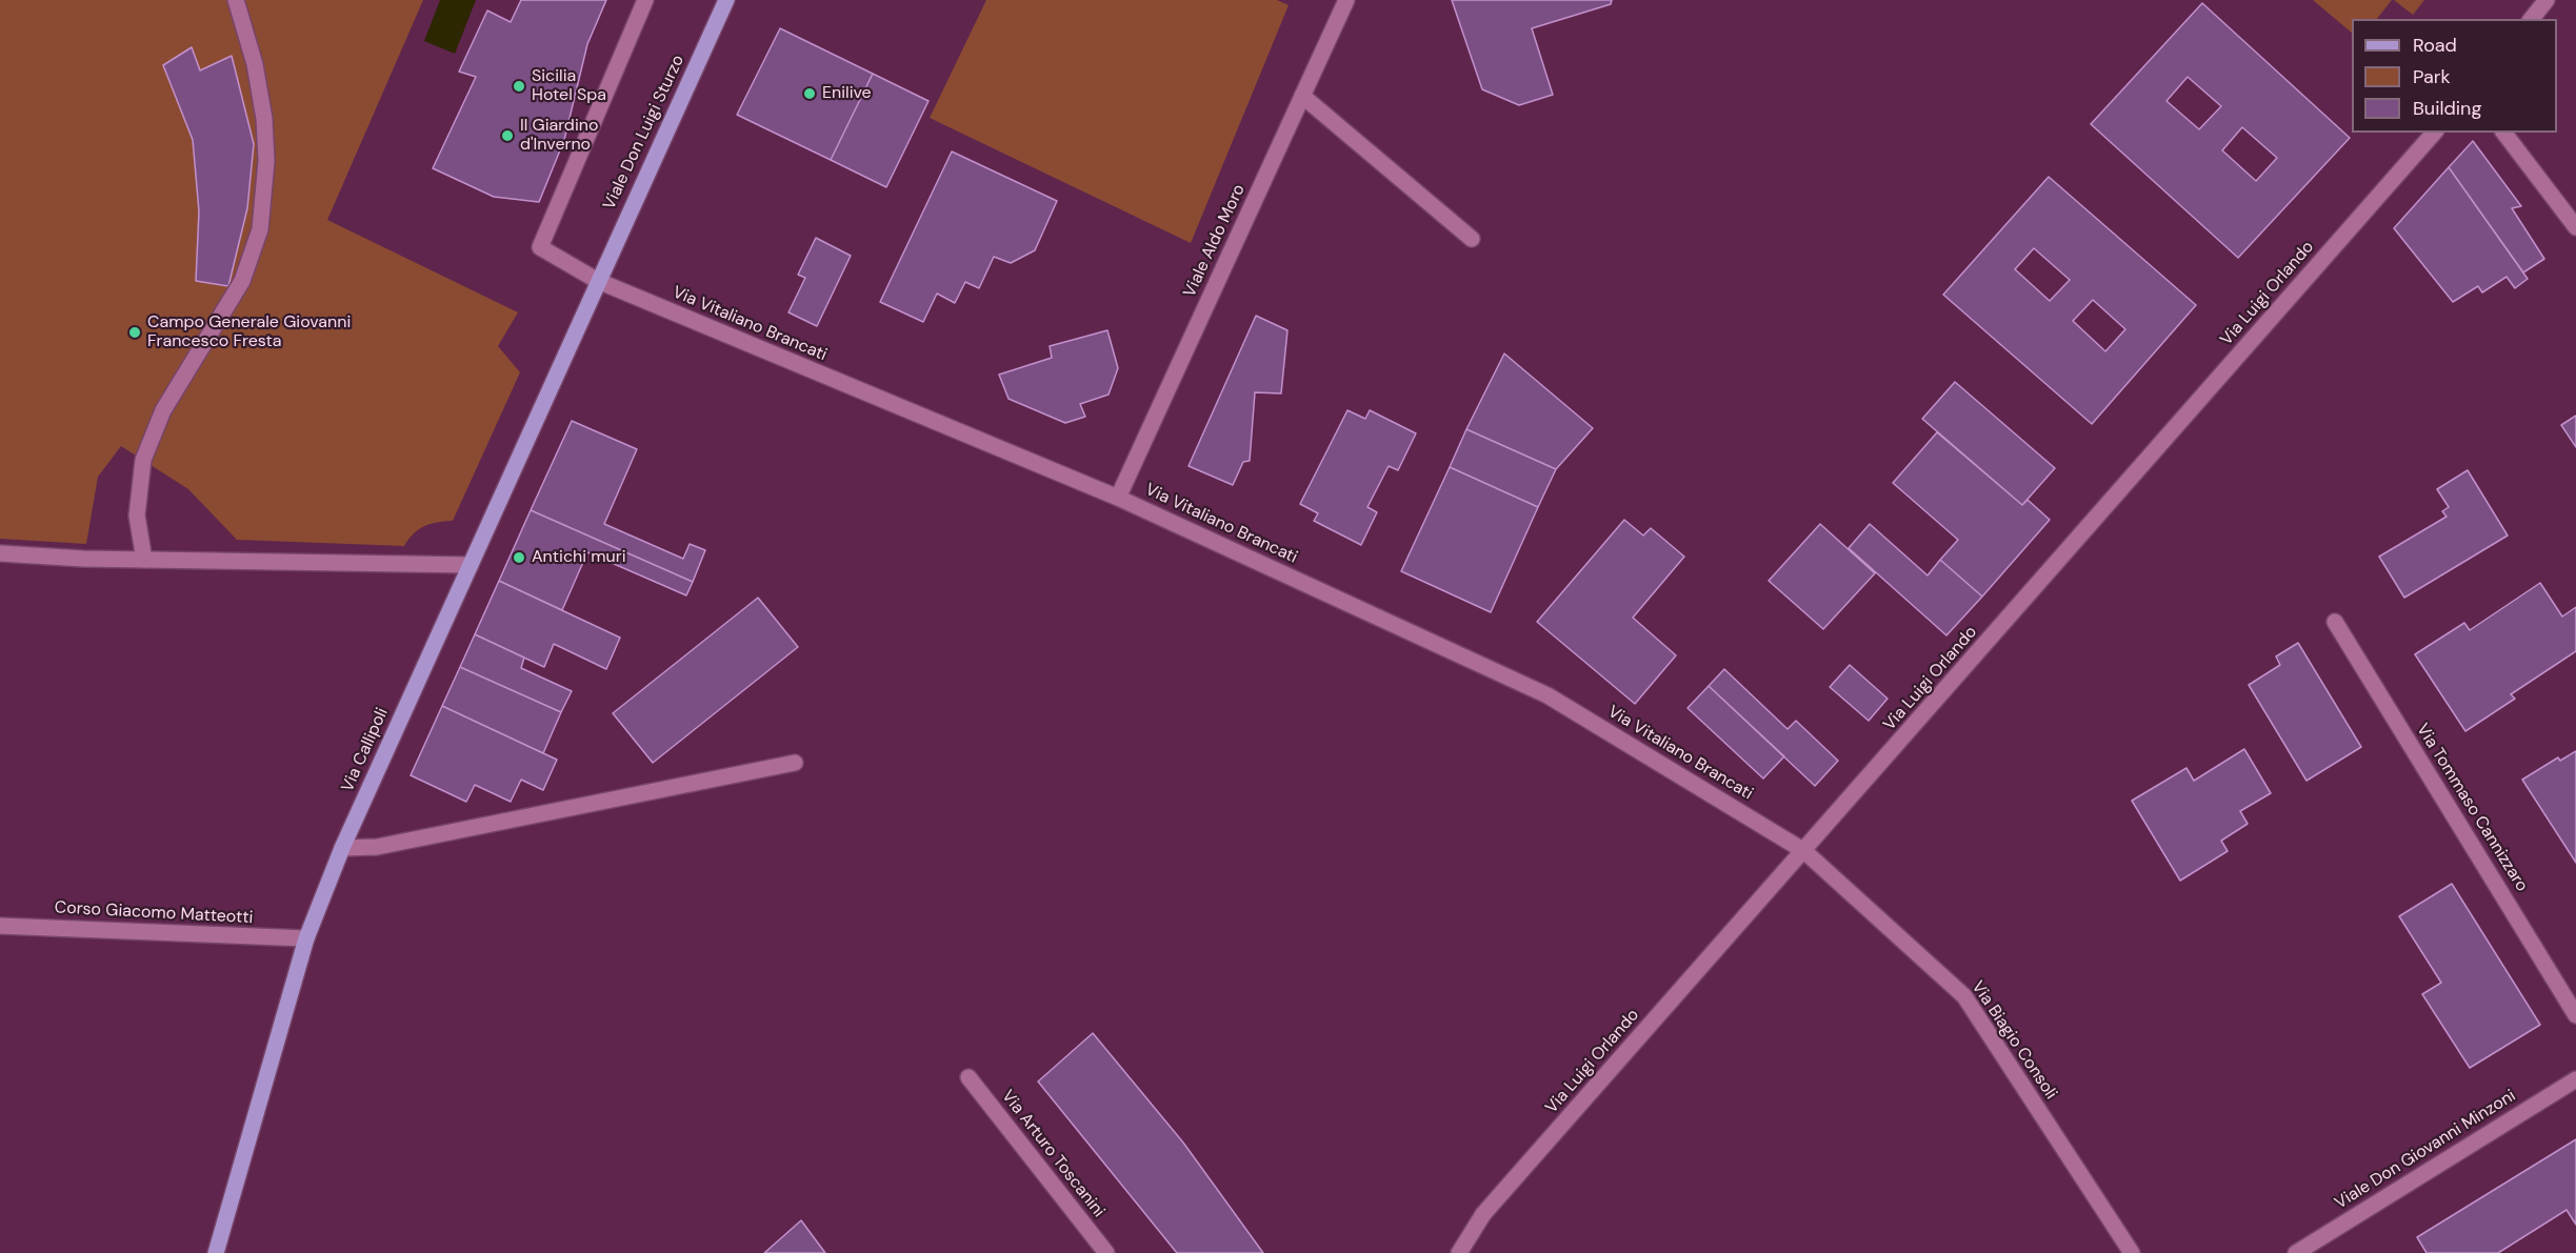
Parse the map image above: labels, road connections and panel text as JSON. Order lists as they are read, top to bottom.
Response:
{
  "streets": {
    "main road": ["Viale Don Luigi Sturzo", "Via Callipoli"],
    "street": [
      "Viale Aldo Moro",
      "Via Luigi Orlando",
      "Via Vitaliano Brancati",
      "Via Tommaso Cannizzaro",
      "Corso Giacomo Matteotti",
      "Via Biagio Consoli",
      "Viale Don Giovanni Minzoni",
      "Via Arturo Toscanini"
    ]
  },
  "crossings": [
    ["Viale Don Luigi Sturzo", "Via Vitaliano Brancati"],
    ["Viale Don Luigi Sturzo", "Via Callipoli"],
    ["Viale Aldo Moro", "Via Vitaliano Brancati"],
    ["Via Luigi Orlando", "Via Vitaliano Brancati"],
    ["Via Luigi Orlando", "Via Biagio Consoli"],
    ["Via Vitaliano Brancati", "Via Callipoli"],
    ["Via Vitaliano Brancati", "Via Biagio Consoli"],
    ["Via Callipoli", "Corso Giacomo Matteotti"]
  ],
  "places": [
    "Sicilia Hotel Spa",
    "Enilive",
    "Il Giardino d'Inverno",
    "Campo Generale Giovanni Francesco Fresta",
    "Antichi muri"
  ],
  "legend": ["Road", "Park", "Building"]
}
